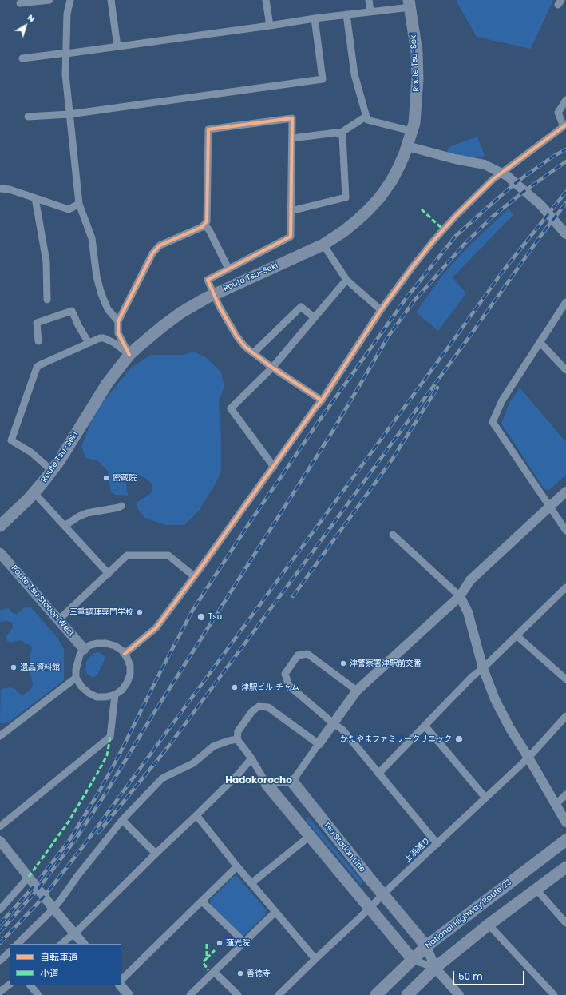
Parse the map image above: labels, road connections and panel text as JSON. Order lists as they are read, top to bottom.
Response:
{
  "streets": {
    "highway": ["National Highway Route 23"],
    "main road": ["Route Tsu-Seki", "Route Tsu Station West", "Tsu Station Line"],
    "street": ["上浜通り"]
  },
  "crossings": [
    ["Tsu Station Line", "上浜通り"],
    ["Tsu Station Line", "National Highway Route 23"]
  ],
  "districts": ["Hadokorocho"],
  "places": [
    "密蔵院",
    "三重調理専門学校",
    "Tsu",
    "津警察署津駅前交番",
    "遺品資料館",
    "津駅ビル チャム",
    "かたやまファミリークリニック",
    "蓮光院",
    "善徳寺"
  ],
  "legend": ["自転車道", "小道"],
  "scale_bar": "50 m",
  "north": "top right"
}
